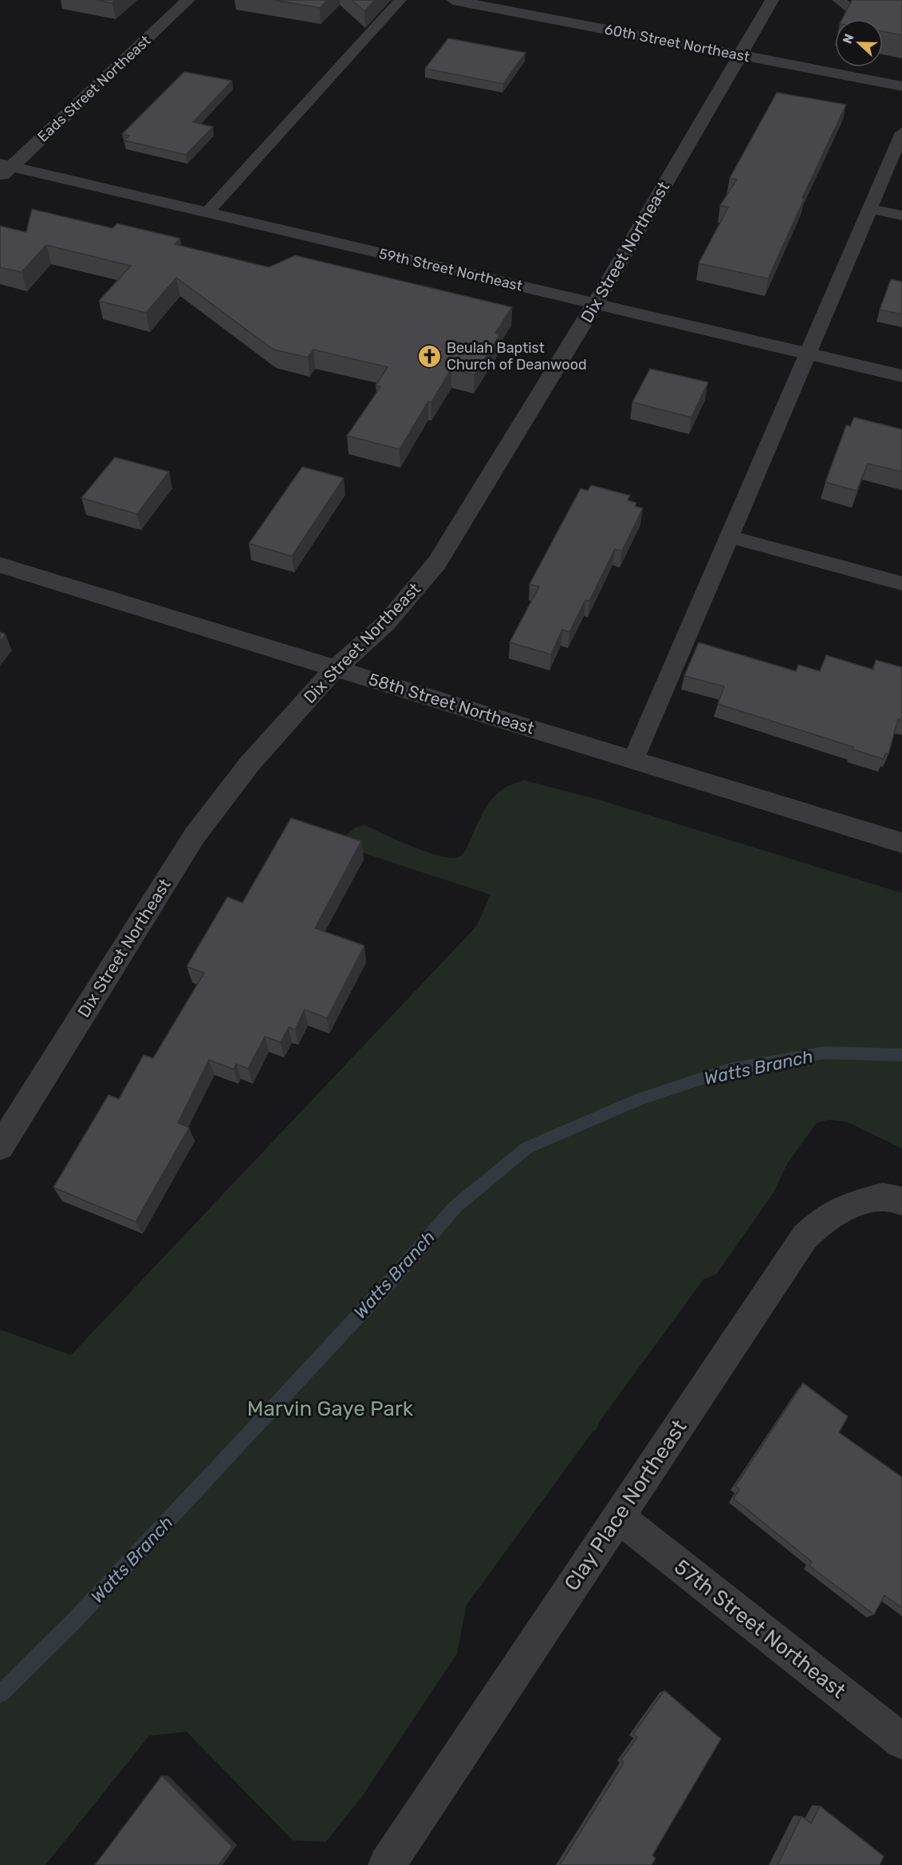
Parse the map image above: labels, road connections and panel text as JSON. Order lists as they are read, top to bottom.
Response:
{
  "streets": {
    "street": [
      "60th Street Northeast",
      "Eads Street Northeast",
      "Dix Street Northeast",
      "59th Street Northeast",
      "58th Street Northeast",
      "Clay Place Northeast",
      "57th Street Northeast"
    ]
  },
  "crossings": [
    ["60th Street Northeast", "Dix Street Northeast"],
    ["Eads Street Northeast", "59th Street Northeast"],
    ["Dix Street Northeast", "59th Street Northeast"],
    ["Dix Street Northeast", "58th Street Northeast"],
    ["Clay Place Northeast", "57th Street Northeast"]
  ],
  "water": ["Watts Branch"],
  "parks": ["Marvin Gaye Park"],
  "places": {
    "church": ["Beulah Baptist Church of Deanwood"]
  },
  "north": "left"
}
